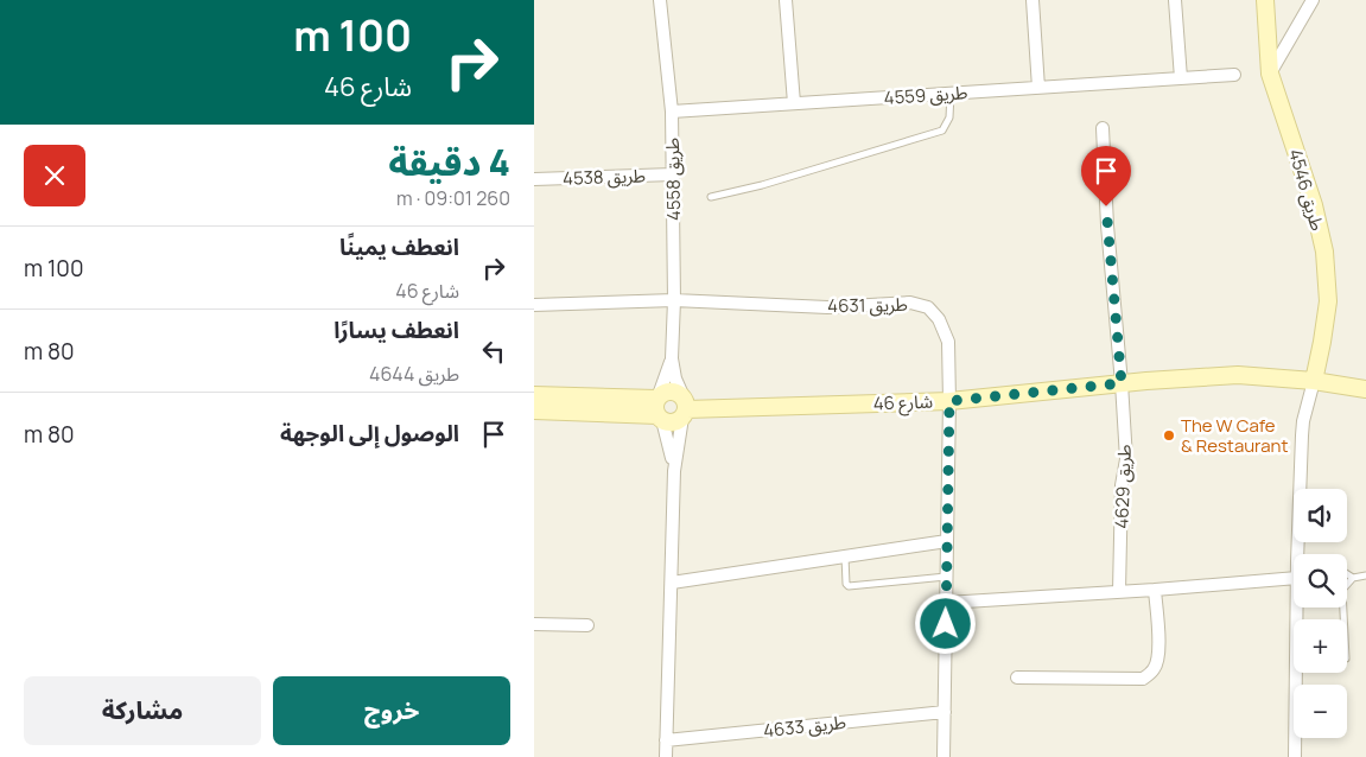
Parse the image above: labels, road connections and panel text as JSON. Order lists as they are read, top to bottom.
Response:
{
  "streets": {
    "street": [
      "طريق 4559",
      "طريق 4538",
      "طريق 4558",
      "طريق 4546",
      "طريق 4631",
      "شارع 46",
      "طريق 4629",
      "طريق 4633"
    ]
  },
  "crossings": [
    ["طريق 4559", "طريق 4558"],
    ["طريق 4538", "طريق 4558"],
    ["طريق 4558", "طريق 4631"],
    ["طريق 4558", "شارع 46"],
    ["طريق 4546", "شارع 46"],
    ["طريق 4631", "شارع 46"],
    ["طريق 4631", "طريق 4633"],
    ["شارع 46", "طريق 4629"]
  ],
  "places": ["The W Cafe & Restaurant"],
  "page": {
    "turn": ["100 m", "شارع 46"],
    "heading": ["4 دقيقة", "260 m · 09:01"],
    "list": [
      {
        "name": "انعطف يمينًا",
        "note": "شارع 46",
        "value": "100 m"
      },
      {
        "name": "انعطف يسارًا",
        "note": "طريق 4644",
        "value": "80 m"
      },
      {
        "name": "الوصول إلى الوجهة",
        "value": "80 m"
      }
    ],
    "map_buttons": ["+", "−"],
    "buttons": ["خروج", "مشاركة"]
  }
}
